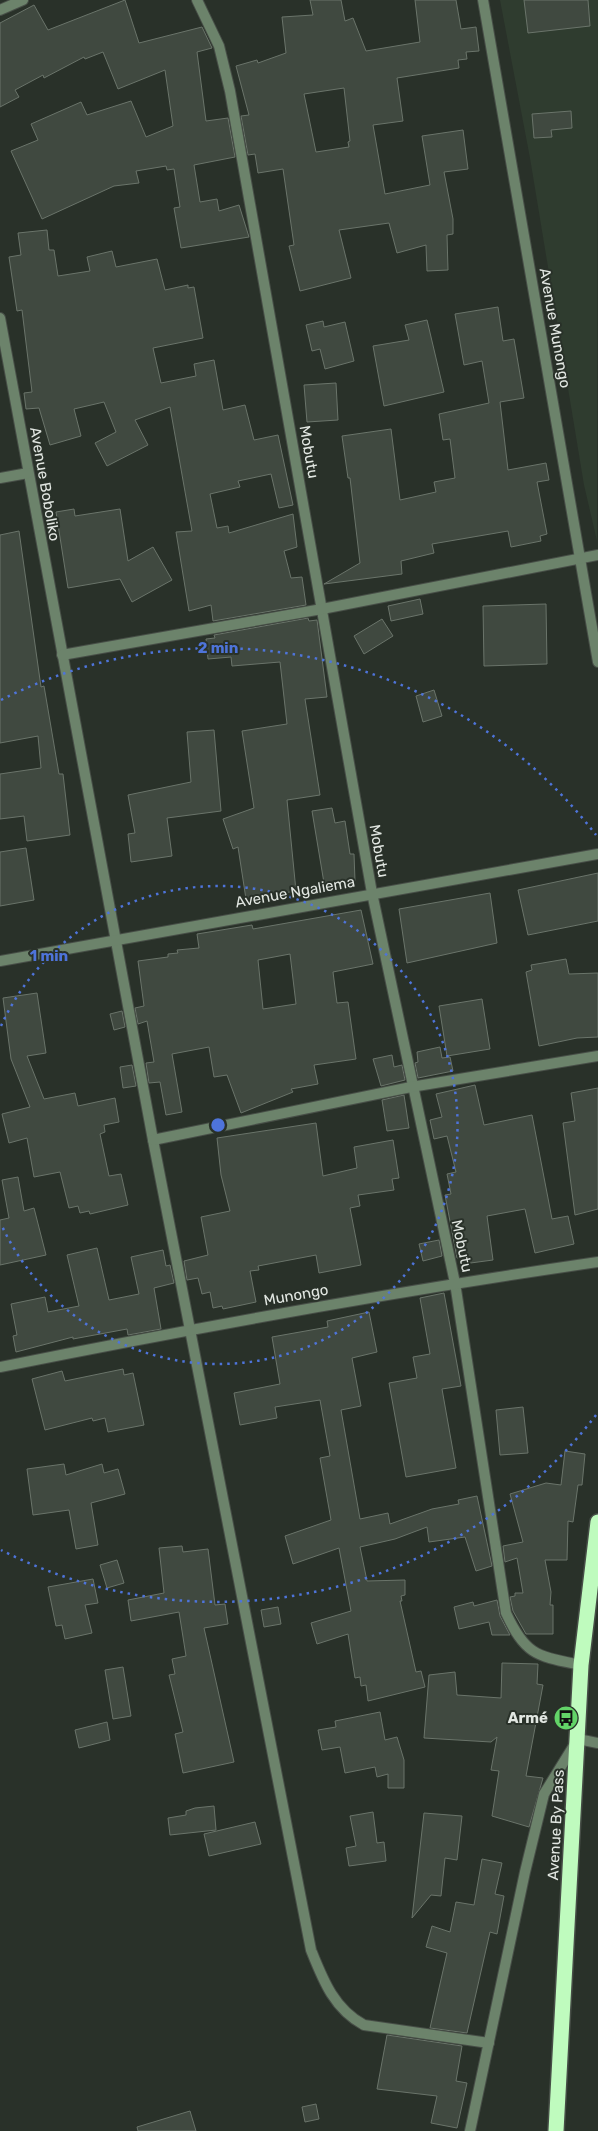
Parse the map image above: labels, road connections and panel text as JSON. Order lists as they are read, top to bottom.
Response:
{
  "streets": {
    "highway": ["Avenue By Pass"],
    "street": [
      "Avenue Munongo",
      "Mobutu",
      "Avenue Boboliko",
      "Avenue Ngaliema",
      "Munongo"
    ]
  },
  "crossings": [
    ["Mobutu", "Avenue Ngaliema"],
    ["Mobutu", "Munongo"],
    ["Mobutu", "Avenue By Pass"]
  ],
  "places": {
    "bus stop": ["Armé"]
  },
  "rings": ["2 min", "1 min"]
}
